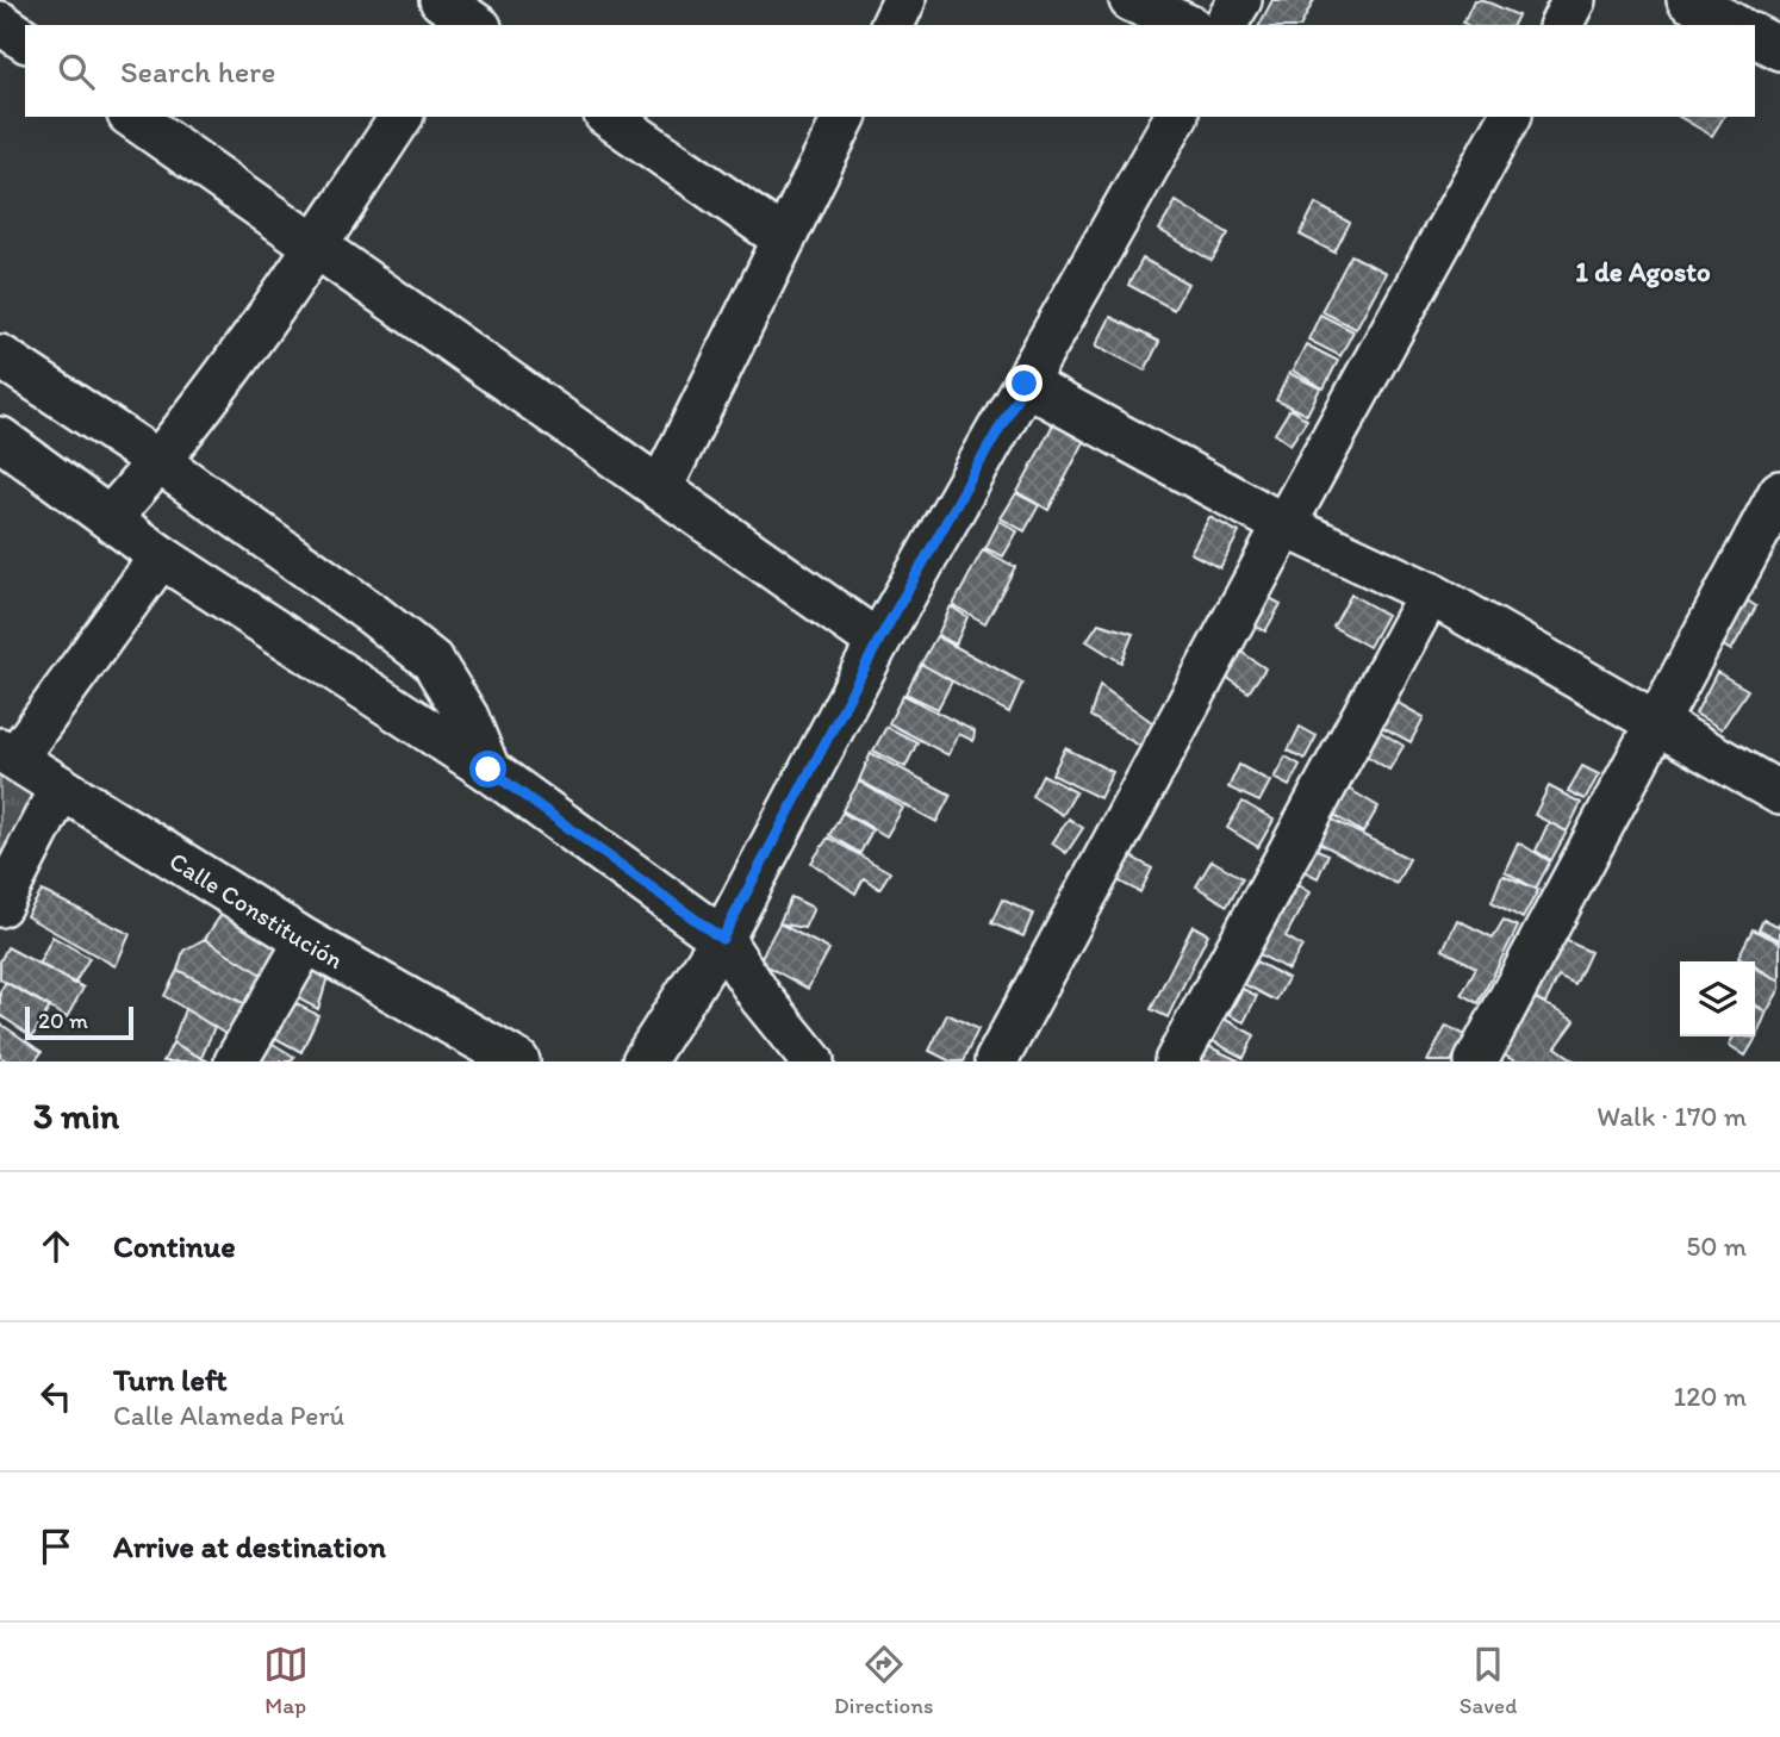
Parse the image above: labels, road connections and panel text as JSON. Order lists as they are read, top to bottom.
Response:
{
  "streets": {
    "street": ["Calle Constitución"]
  },
  "districts": ["1 de Agosto"],
  "scale_bar": "20 m",
  "page": {
    "search": "Search here",
    "scale": "20 m",
    "heading": ["3 min", "Walk · 170 m"],
    "list": [
      ["Continue", "50 m"],
      ["Turn left", "Calle Alameda Perú", "120 m"],
      "Arrive at destination"
    ],
    "nav": ["Map", "Directions", "Saved"]
  }
}
